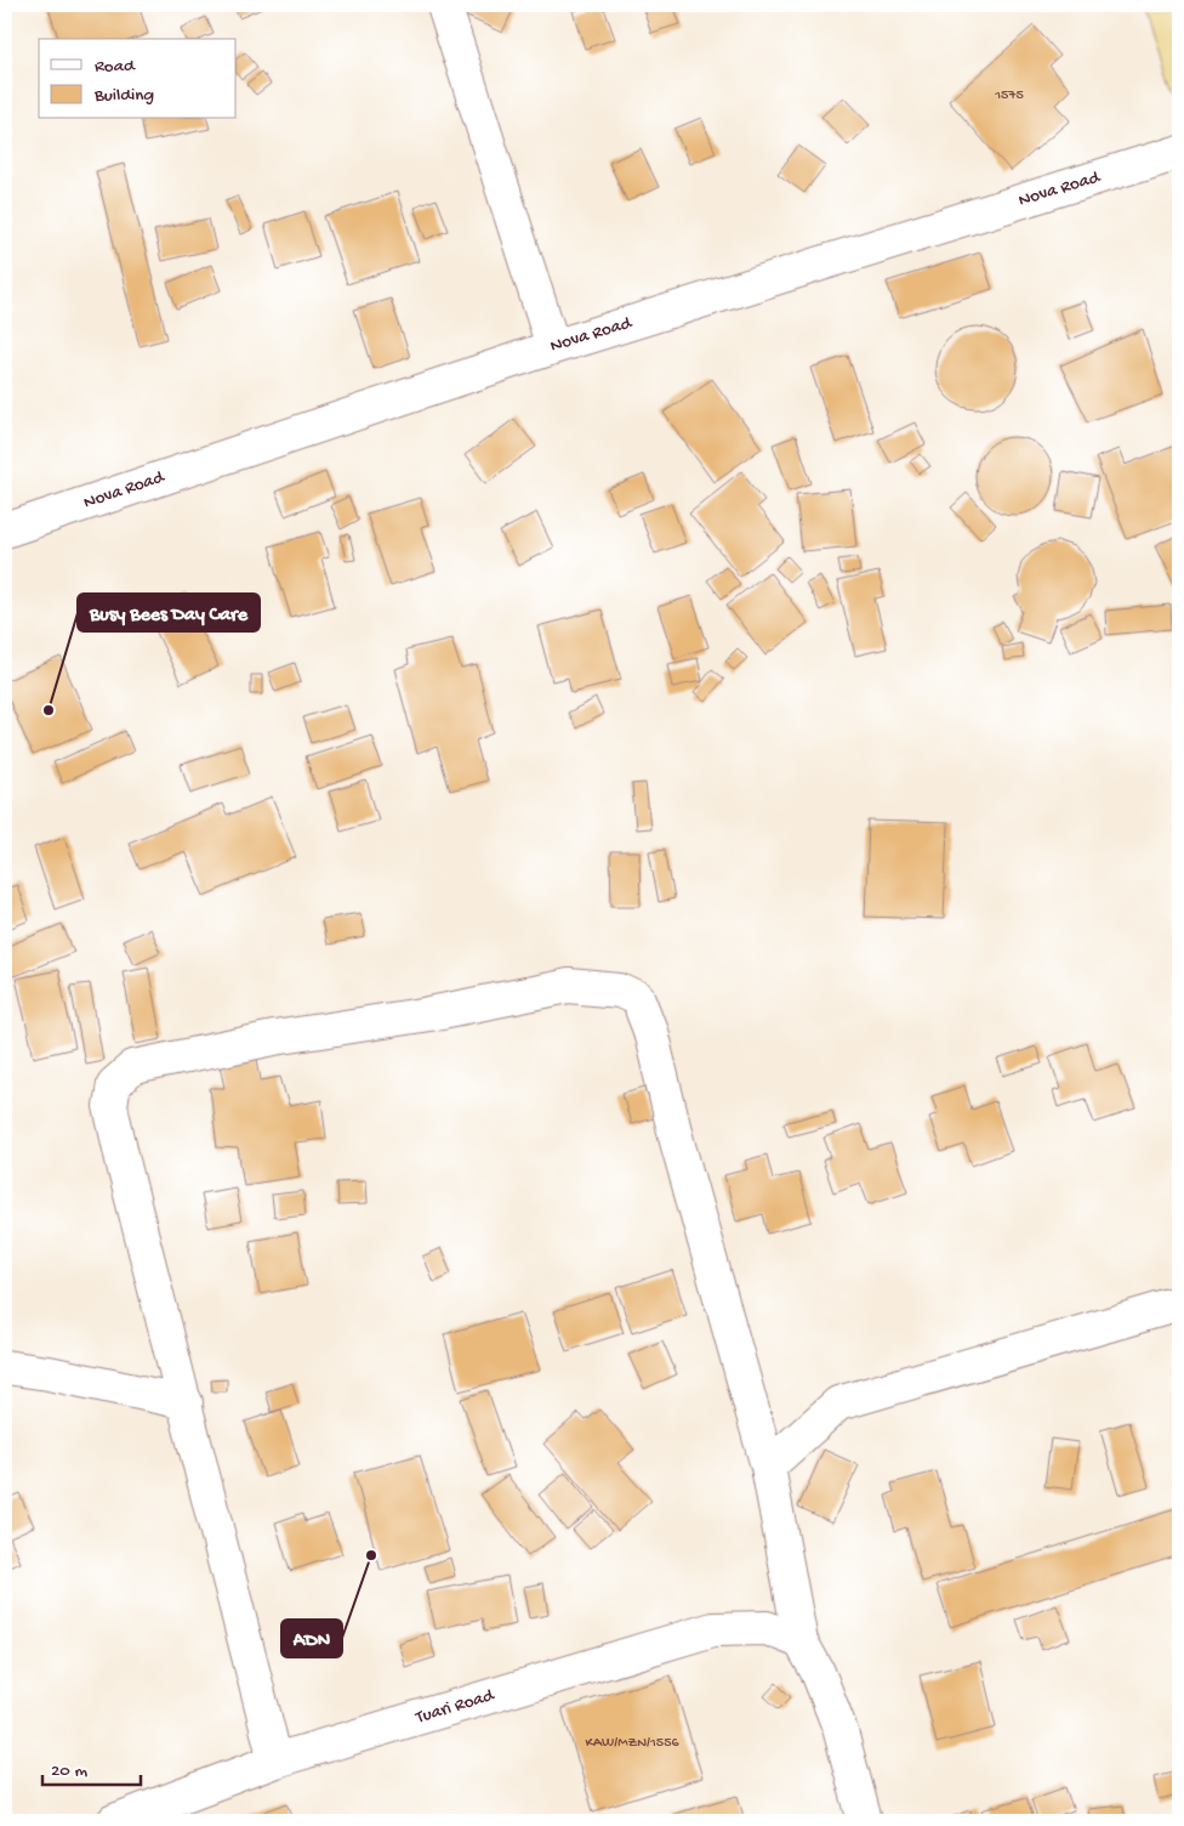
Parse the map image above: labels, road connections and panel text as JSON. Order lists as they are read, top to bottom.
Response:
{
  "streets": {
    "street": ["Nova Road", "Tuari Road"]
  },
  "places": ["Busy Bees Day Care", "ADN"],
  "house_numbers": ["1575", "KAW/MZN/1556"],
  "legend": ["Road", "Building"],
  "scale_bar": "20 m"
}
